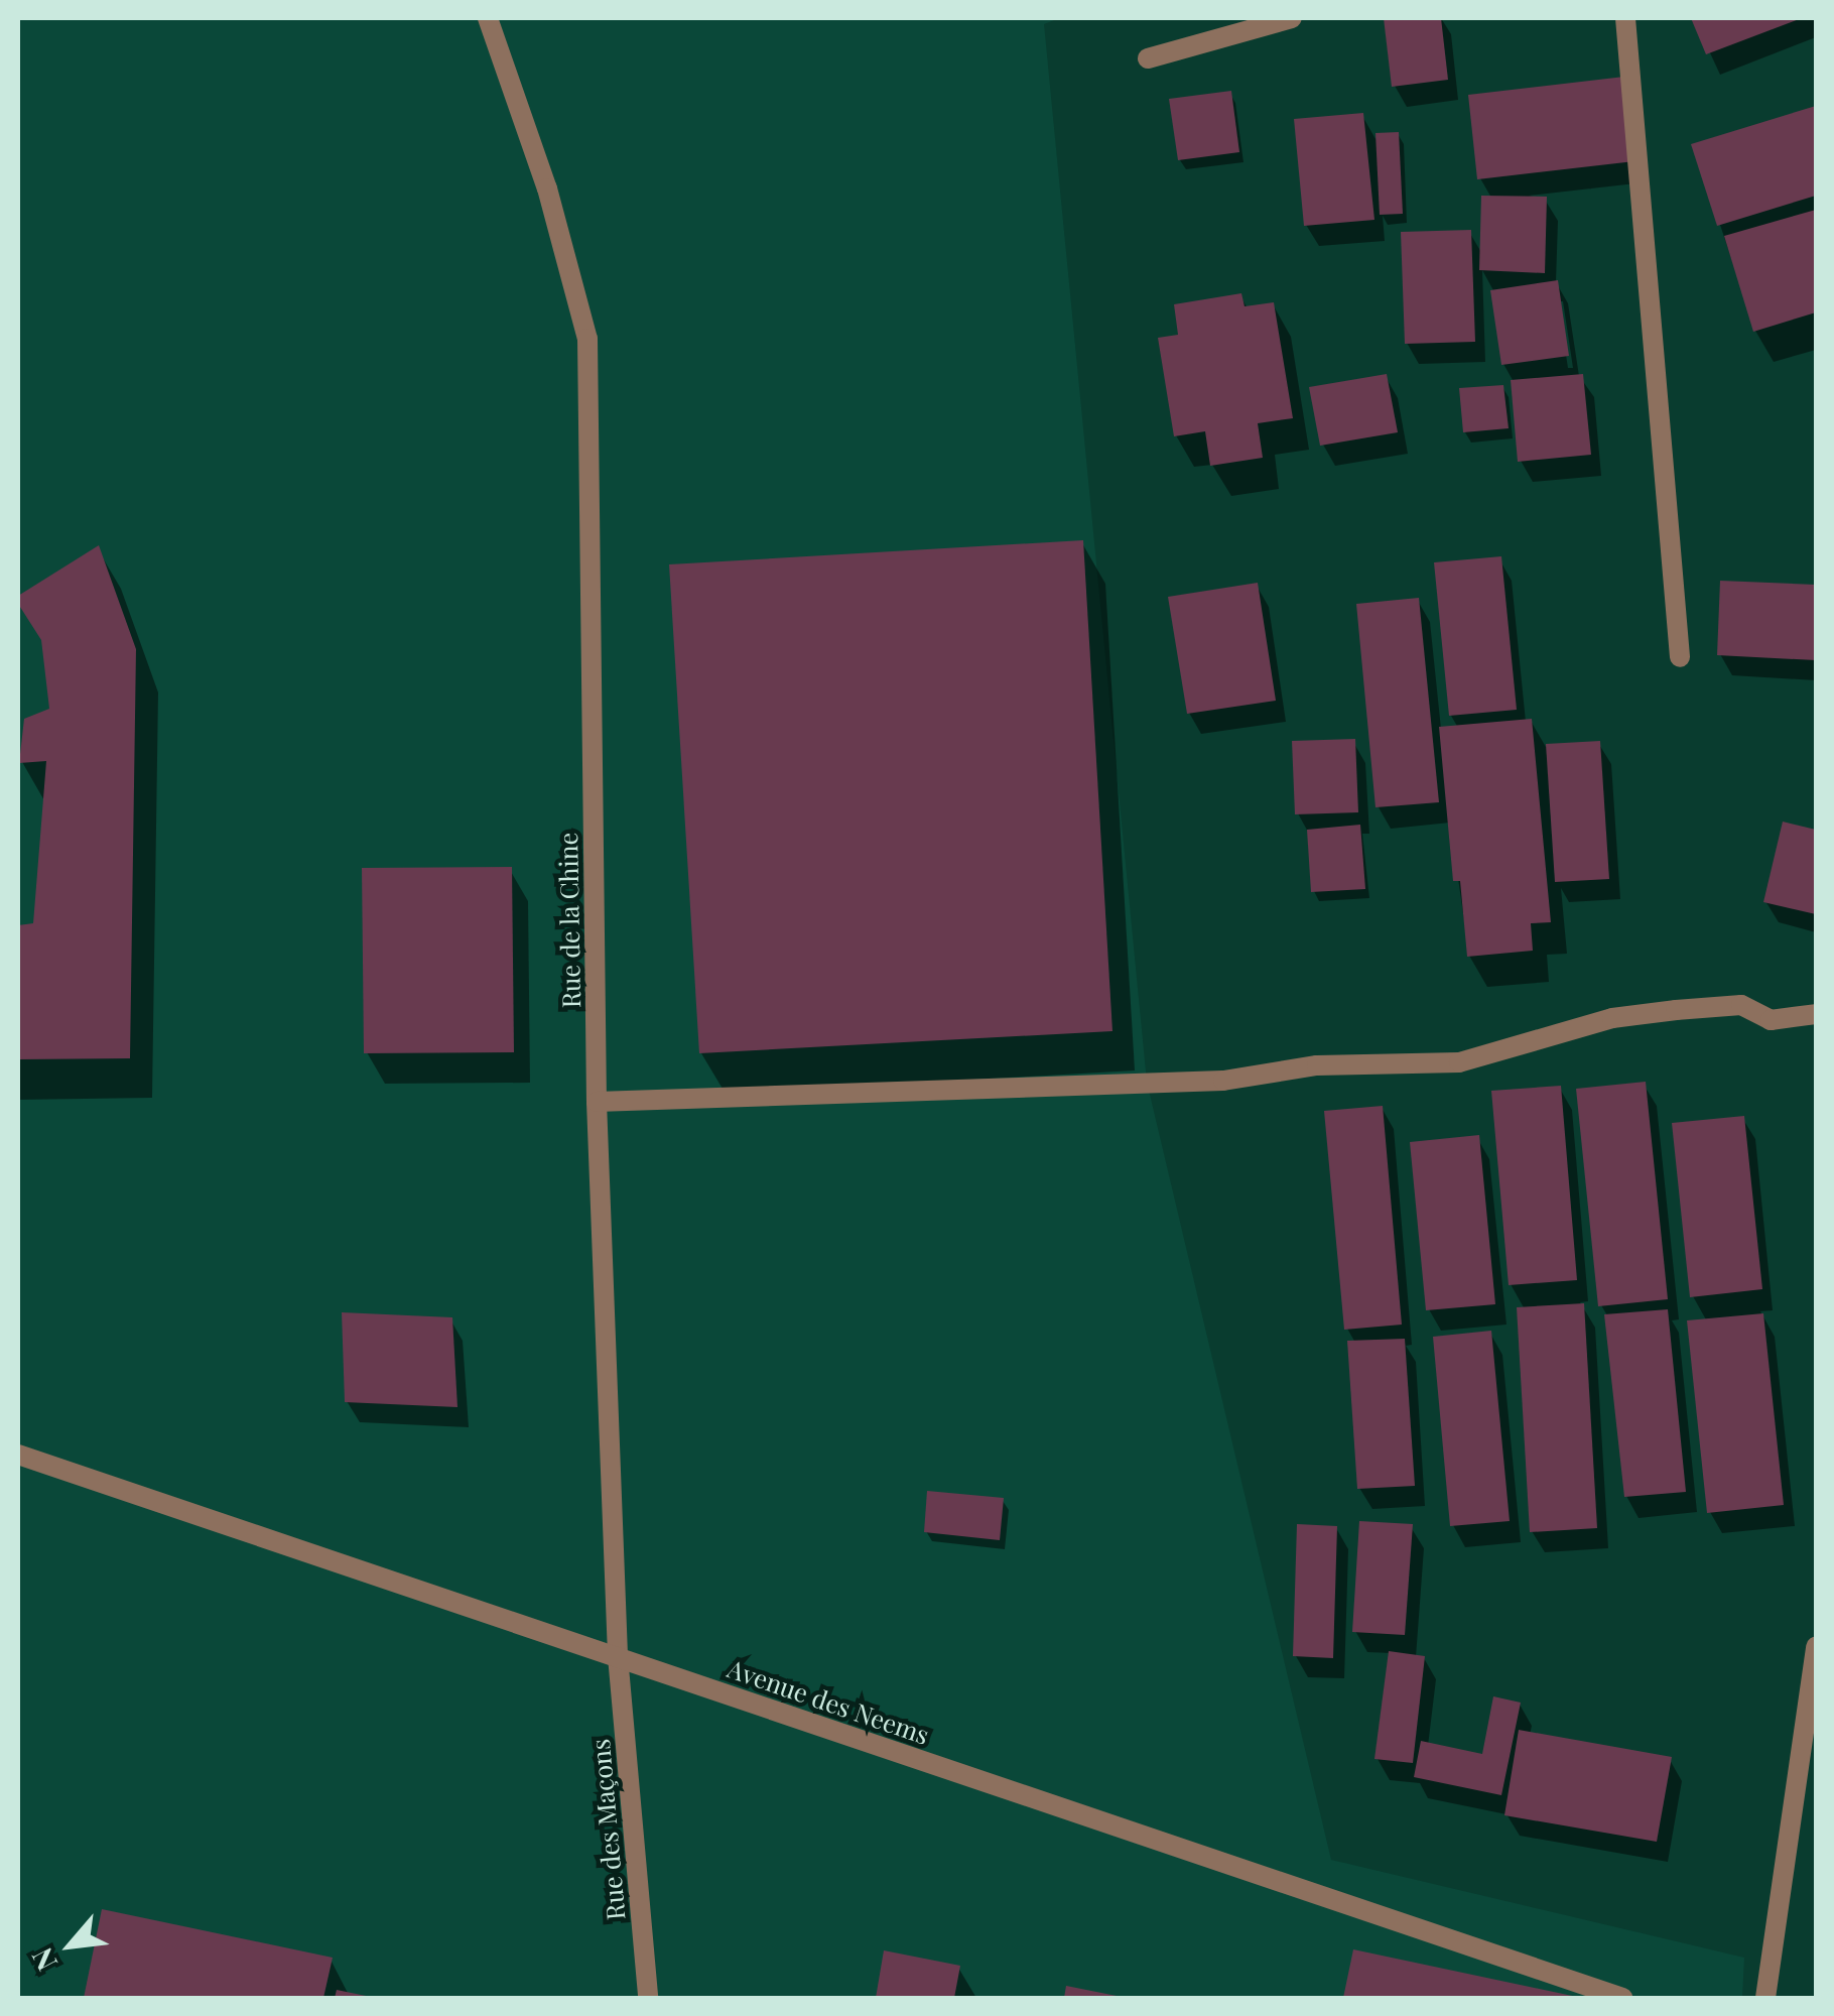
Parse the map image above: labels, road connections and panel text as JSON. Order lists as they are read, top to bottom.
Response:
{
  "streets": {
    "street": ["Rue de la Chine", "Avenue des Neems", "Rue des Maçons"]
  },
  "crossings": [
    ["Rue de la Chine", "Avenue des Neems"],
    ["Rue de la Chine", "Rue des Maçons"],
    ["Avenue des Neems", "Rue des Maçons"]
  ],
  "north": "bottom left"
}
